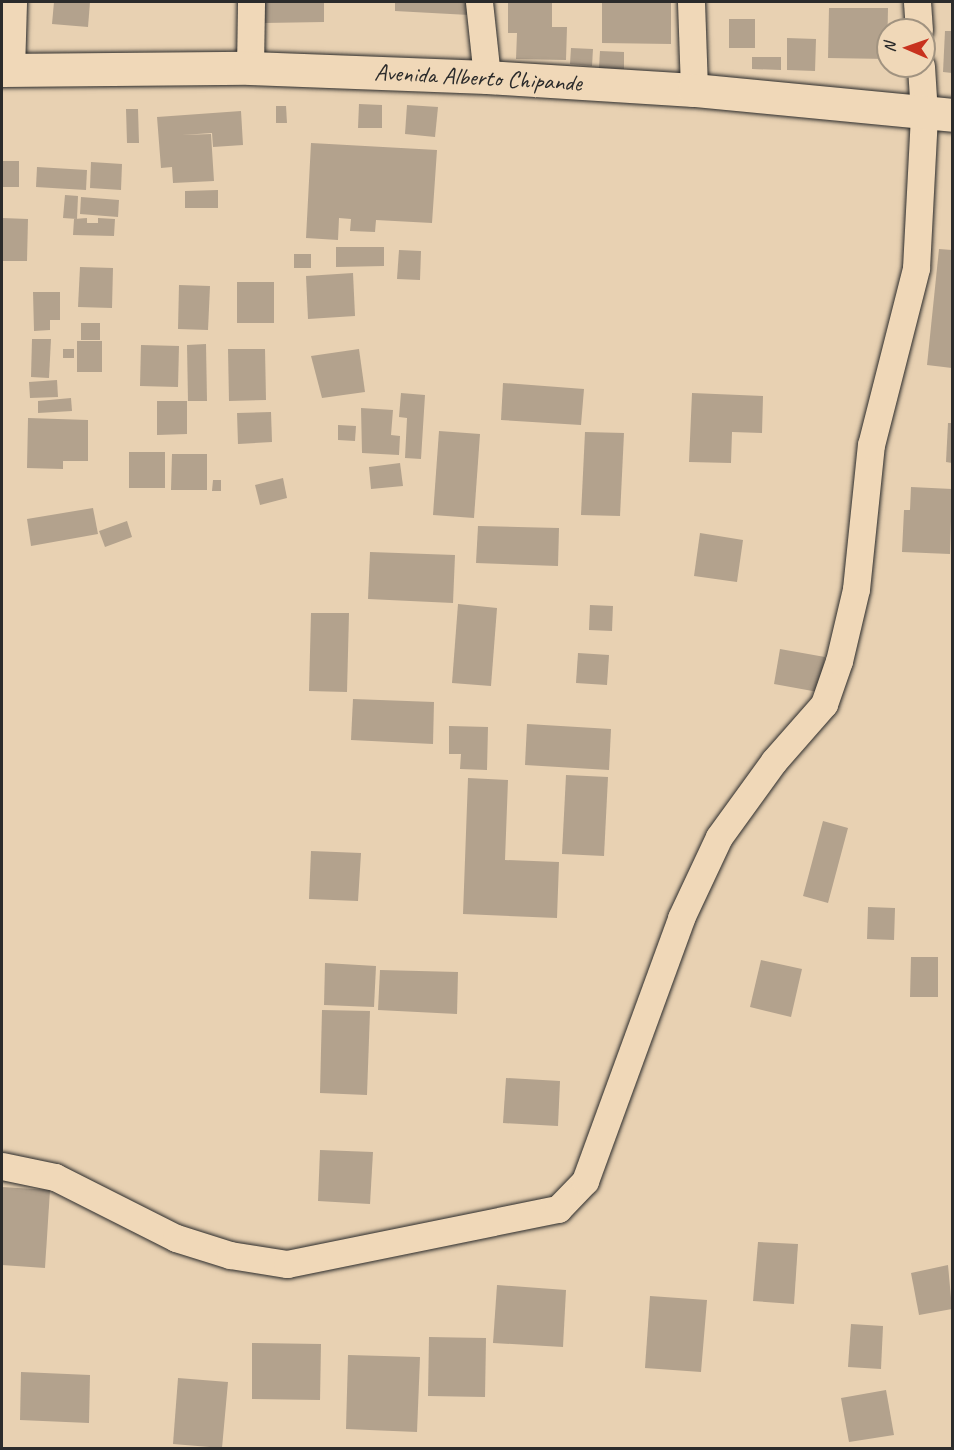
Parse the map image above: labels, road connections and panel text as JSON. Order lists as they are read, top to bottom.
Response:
{
  "streets": {
    "main road": ["Avenida Alberto Chipande"]
  },
  "north": "left"
}
